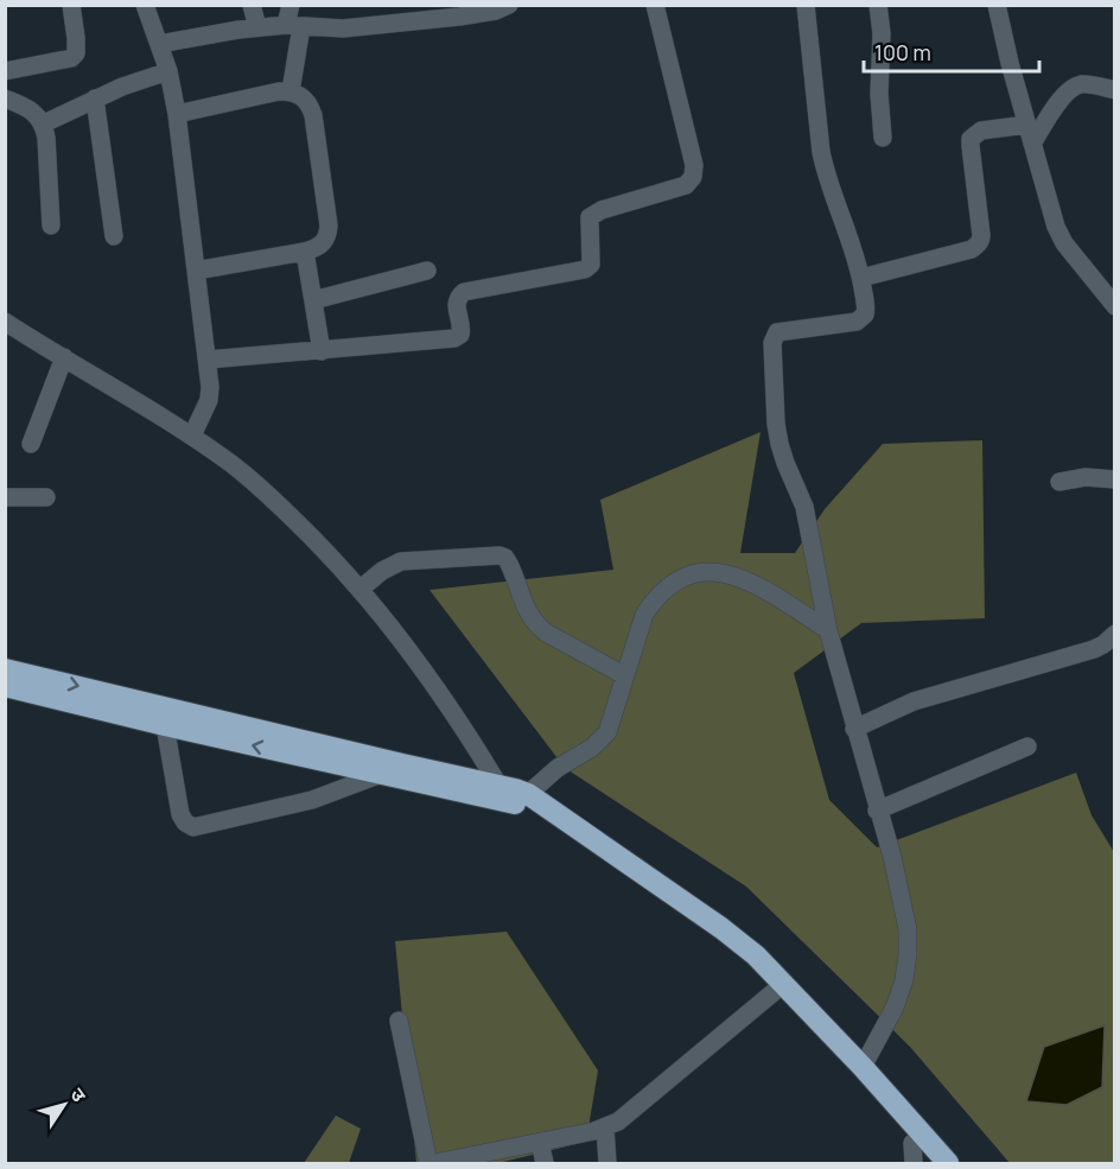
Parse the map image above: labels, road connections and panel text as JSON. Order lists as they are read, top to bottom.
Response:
{
  "scale_bar": "100 m",
  "north": "top right"
}
